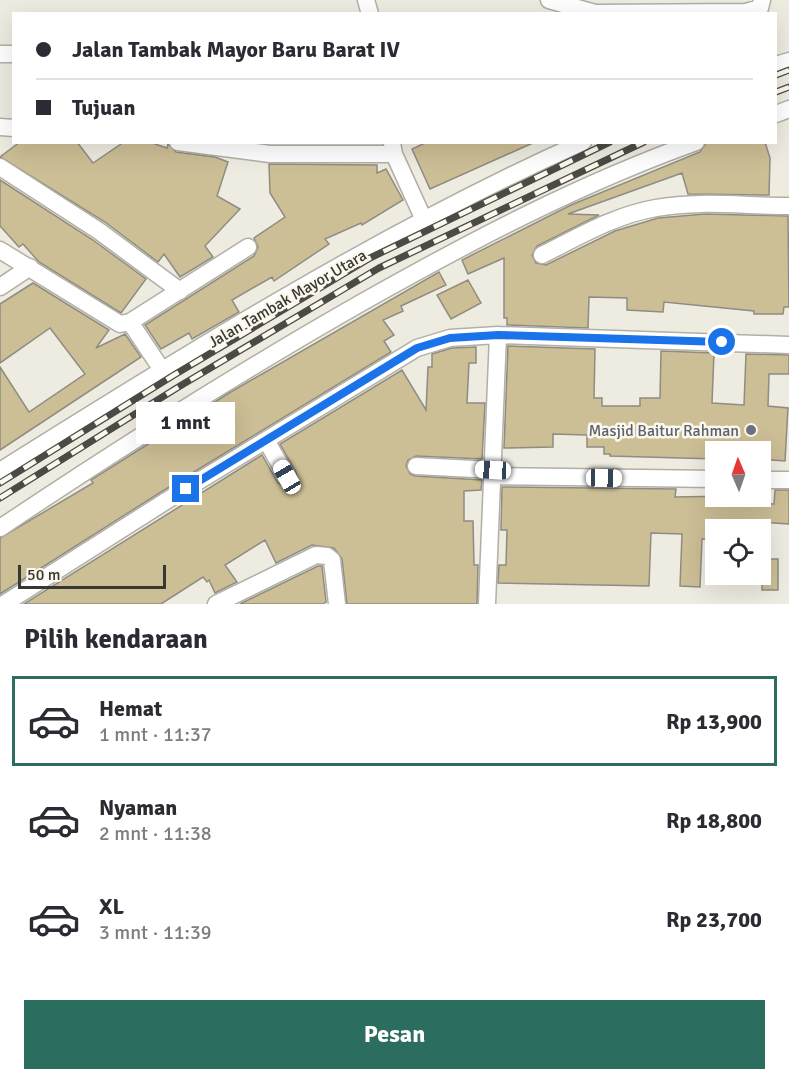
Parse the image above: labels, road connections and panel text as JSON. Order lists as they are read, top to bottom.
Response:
{
  "streets": {
    "street": ["Jalan Tambak Mayor Utara"]
  },
  "places": ["Masjid Baitur Rahman"],
  "scale_bar": "50 m",
  "north": "top",
  "page": {
    "banner": ["Jalan Tambak Mayor Baru Barat IV", "Tujuan"],
    "bubble": "1 mnt",
    "scale": "50 m",
    "heading": "Pilih kendaraan",
    "list": [
      {
        "name": "Hemat",
        "note": "1 mnt · 11:37",
        "value": "Rp 13,900"
      },
      {
        "name": "Nyaman",
        "note": "2 mnt · 11:38",
        "value": "Rp 18,800"
      },
      {
        "name": "XL",
        "note": "3 mnt · 11:39",
        "value": "Rp 23,700"
      }
    ],
    "buttons": "Pesan"
  }
}
